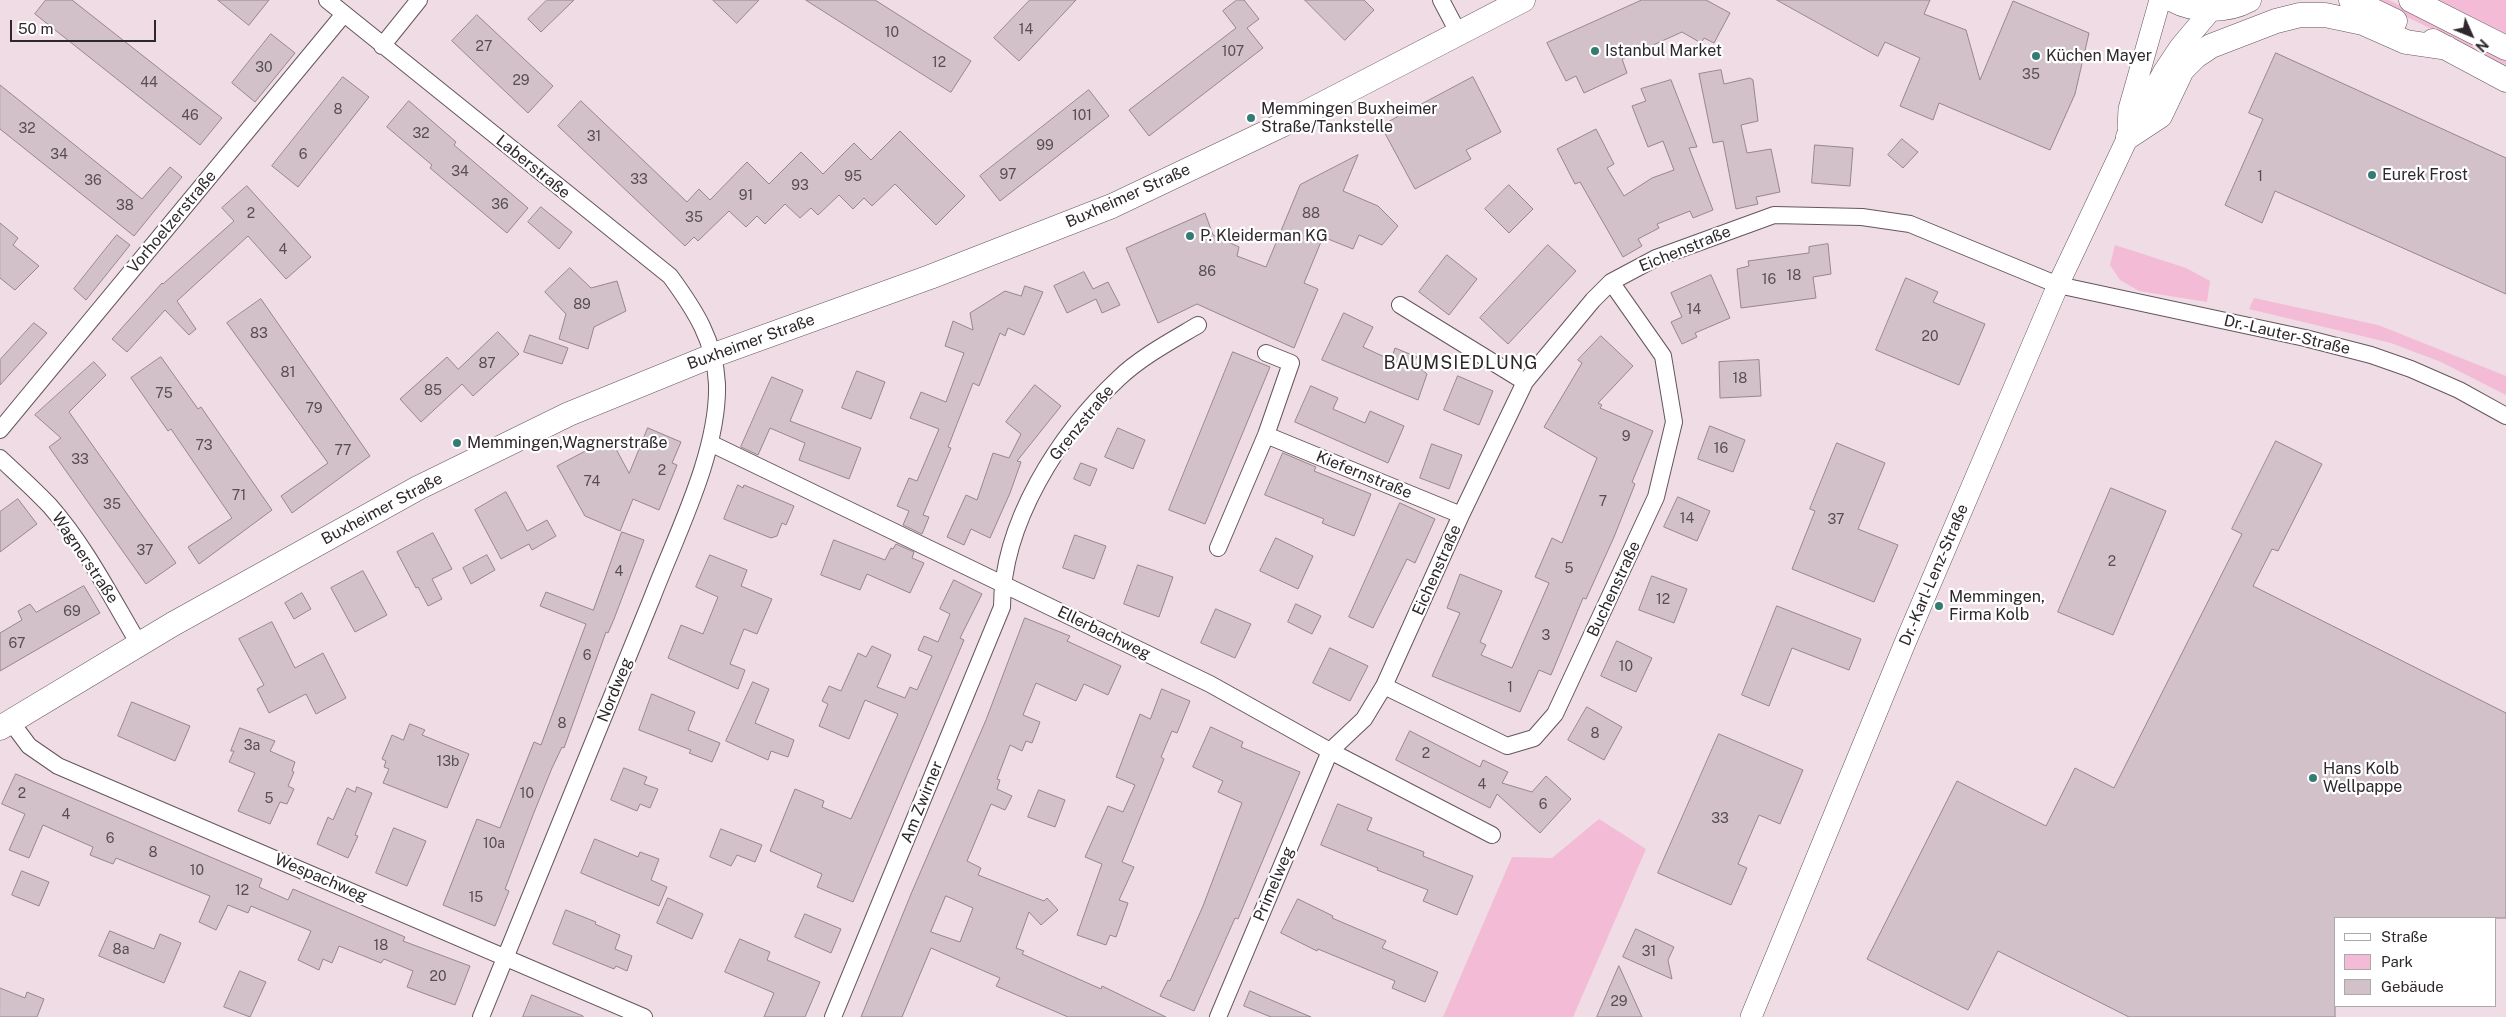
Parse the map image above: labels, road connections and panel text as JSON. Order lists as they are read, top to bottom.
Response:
{
  "streets": {
    "main road": ["Buxheimer Straße"],
    "street": [
      "Laberstraße",
      "Vorhoelzerstraße",
      "Eichenstraße",
      "Dr.-Lauter-Straße",
      "Grenzstraße",
      "Kiefernstraße",
      "Wagnerstraße",
      "Dr.-Karl-Lenz-Straße",
      "Buchenstraße",
      "Ellerbachweg",
      "Nordweg",
      "Am Zwirner",
      "Wespachweg",
      "Primelweg"
    ]
  },
  "crossings": [
    ["Laberstraße", "Buxheimer Straße"],
    ["Laberstraße", "Vorhoelzerstraße"],
    ["Laberstraße", "Nordweg"],
    ["Buxheimer Straße", "Wagnerstraße"],
    ["Buxheimer Straße", "Nordweg"],
    ["Buxheimer Straße", "Wespachweg"],
    ["Eichenstraße", "Dr.-Lauter-Straße"],
    ["Eichenstraße", "Kiefernstraße"],
    ["Eichenstraße", "Dr.-Karl-Lenz-Straße"],
    ["Eichenstraße", "Buchenstraße"],
    ["Eichenstraße", "Ellerbachweg"],
    ["Eichenstraße", "Primelweg"],
    ["Dr.-Lauter-Straße", "Dr.-Karl-Lenz-Straße"],
    ["Grenzstraße", "Ellerbachweg"],
    ["Grenzstraße", "Am Zwirner"],
    ["Ellerbachweg", "Nordweg"],
    ["Ellerbachweg", "Am Zwirner"],
    ["Ellerbachweg", "Primelweg"],
    ["Nordweg", "Wespachweg"]
  ],
  "districts": ["BAUMSIEDLUNG"],
  "places": [
    "Istanbul Market",
    "Küchen Mayer",
    "Memmingen Buxheimer Straße/Tankstelle",
    "Eurek Frost",
    "P. Kleiderman KG",
    "Memmingen,Wagnerstraße",
    "Memmingen, Firma Kolb",
    "Hans Kolb Wellpappe"
  ],
  "house_numbers": [
    "14",
    "10",
    "27",
    "107",
    "12",
    "30",
    "35",
    "29",
    "44",
    "8",
    "46",
    "101",
    "32",
    "32",
    "31",
    "99",
    "34",
    "6",
    "34",
    "97",
    "95",
    "1",
    "33",
    "36",
    "93",
    "91",
    "36",
    "38",
    "2",
    "88",
    "35",
    "4",
    "86",
    "18",
    "16",
    "89",
    "14",
    "83",
    "20",
    "87",
    "81",
    "18",
    "85",
    "75",
    "79",
    "9",
    "73",
    "16",
    "77",
    "33",
    "2",
    "74",
    "71",
    "7",
    "35",
    "14",
    "37",
    "37",
    "2",
    "5",
    "4",
    "12",
    "69",
    "3",
    "67",
    "6",
    "10",
    "1",
    "8",
    "8",
    "3a",
    "2",
    "13b",
    "4",
    "2",
    "10",
    "5",
    "6",
    "4",
    "33",
    "6",
    "10a",
    "8",
    "10",
    "12",
    "15",
    "18",
    "8a",
    "31",
    "20",
    "29"
  ],
  "legend": ["Straße", "Park", "Gebäude"],
  "scale_bar": "50 m",
  "north": "bottom right"
}
